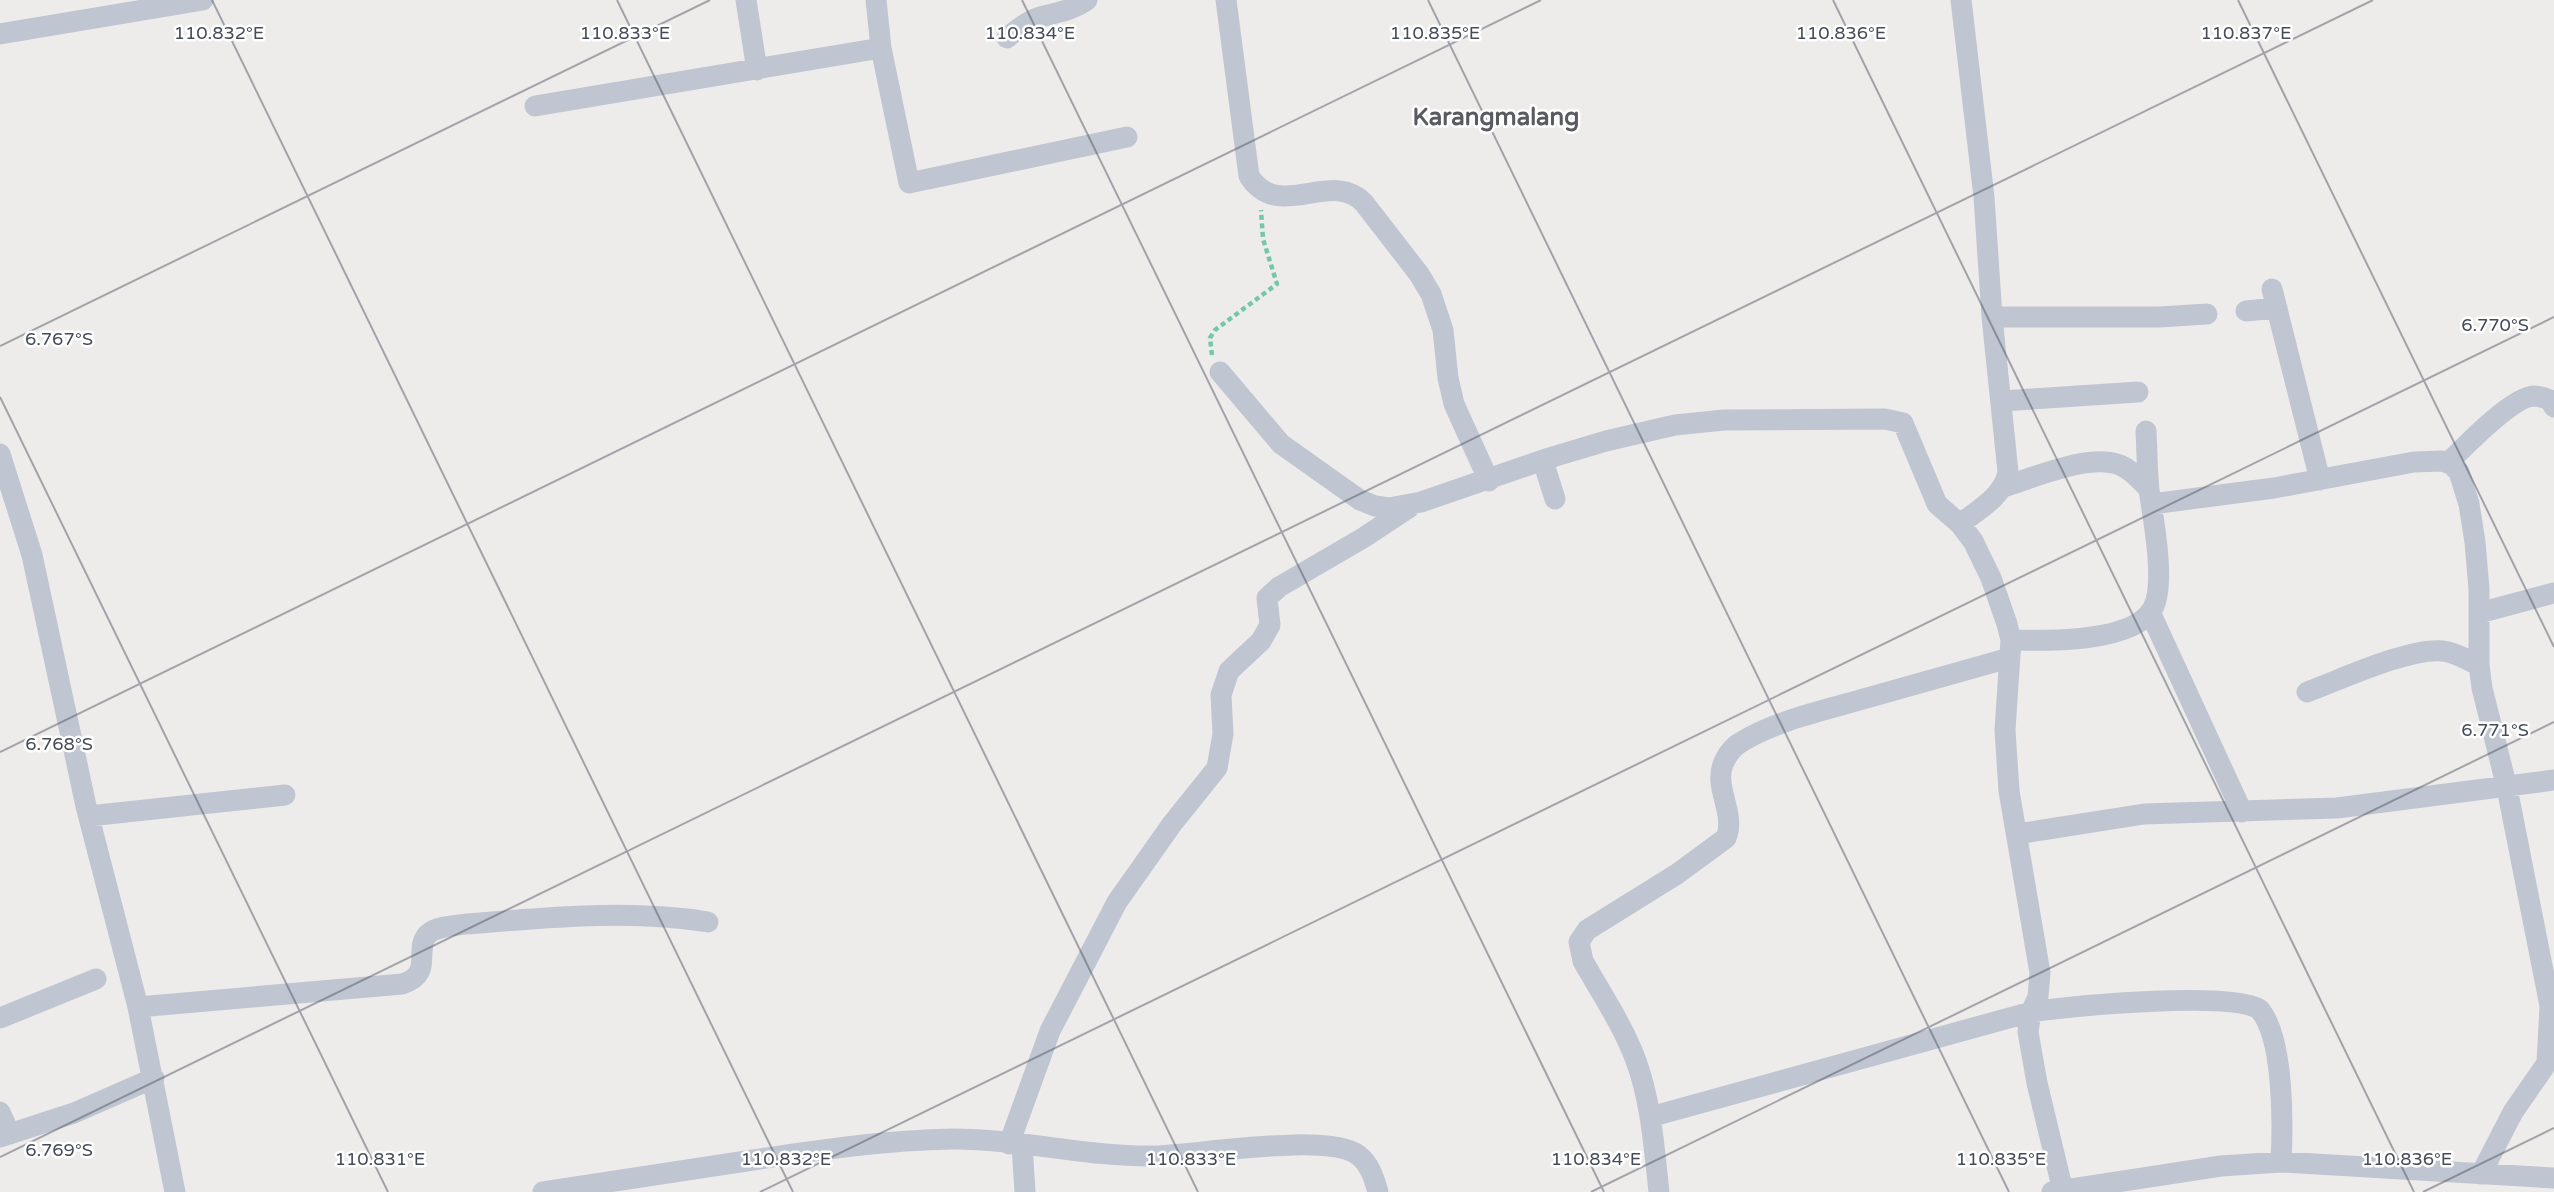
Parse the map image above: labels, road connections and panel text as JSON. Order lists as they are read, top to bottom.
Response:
{
  "districts": ["Karangmalang"],
  "coordinates": [
    "110.834°E",
    "110.835°E",
    "110.832°E",
    "110.833°E",
    "110.836°E",
    "110.837°E",
    "6.770°S",
    "6.767°S",
    "6.771°S",
    "6.768°S",
    "6.769°S",
    "110.831°E"
  ]
}
